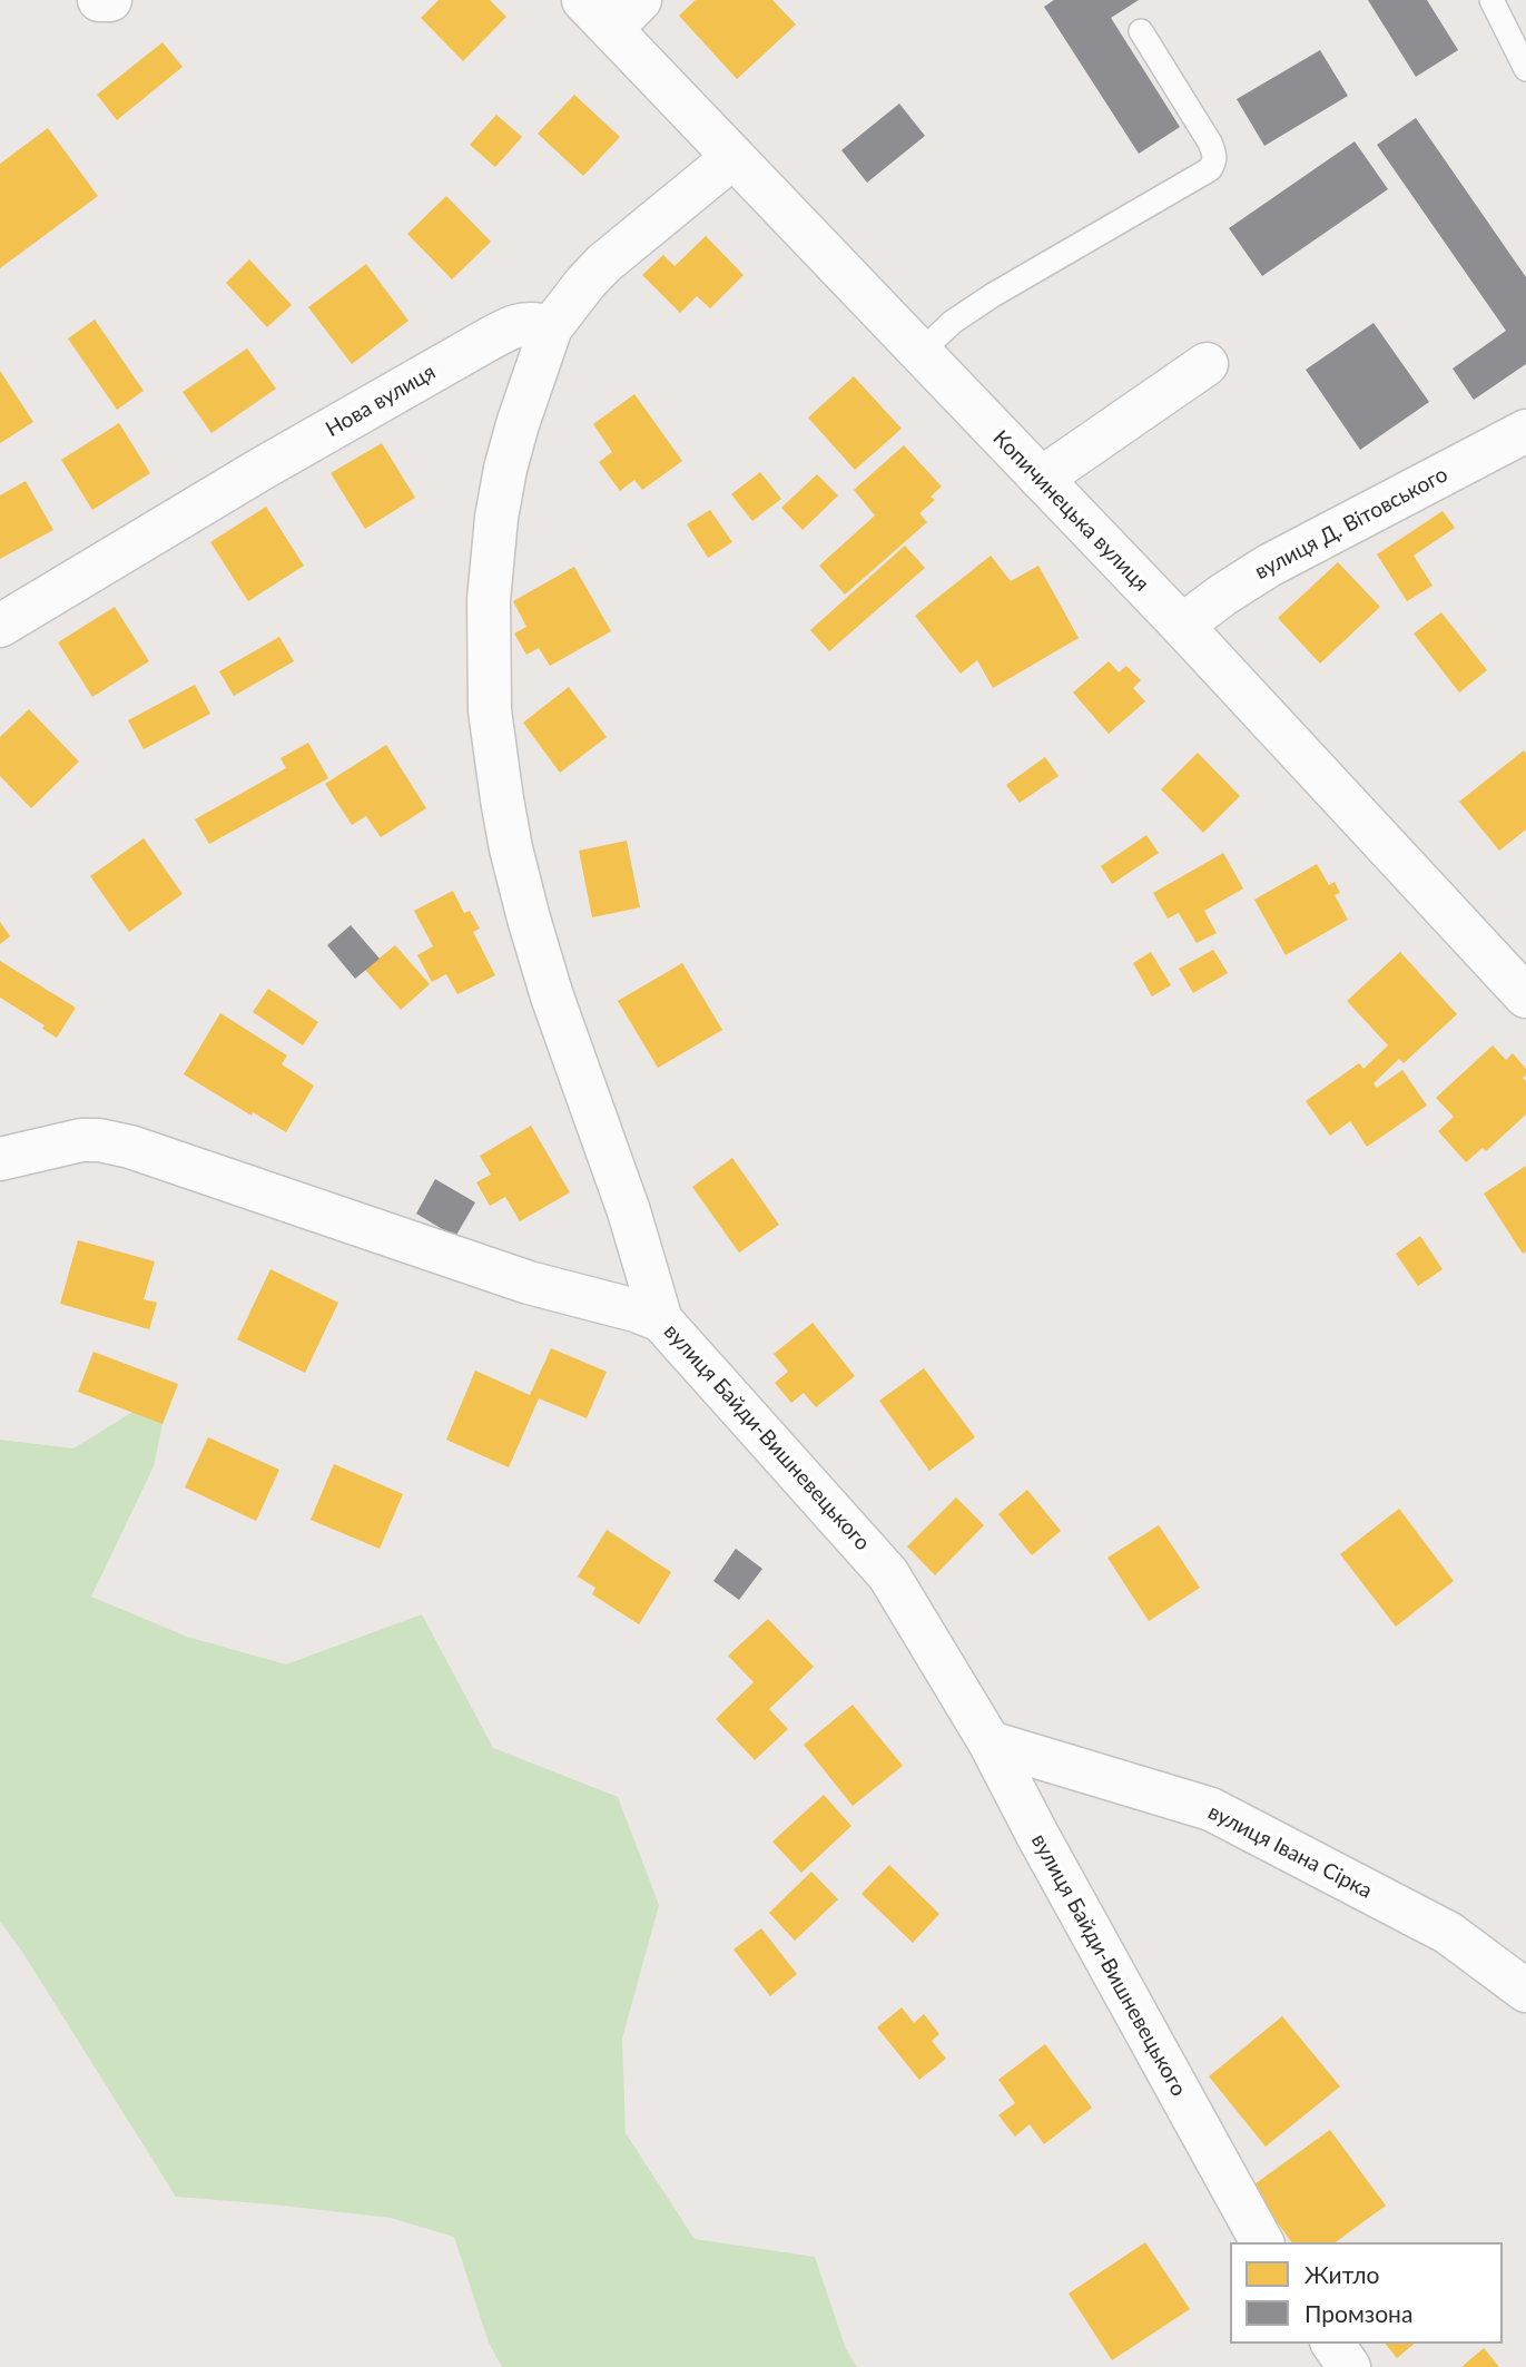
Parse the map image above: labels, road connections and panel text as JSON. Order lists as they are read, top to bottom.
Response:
{
  "streets": {
    "street": [
      "Нова вулиця",
      "Копичинецька вулиця",
      "вулиця Д. Вітовського",
      "вулиця Байди-Вишневецького",
      "вулиця Івана Сірка"
    ]
  },
  "crossings": [
    ["Нова вулиця", "вулиця Байди-Вишневецького"],
    ["Копичинецька вулиця", "вулиця Д. Вітовського"],
    ["вулиця Байди-Вишневецького", "вулиця Івана Сірка"]
  ],
  "legend": ["Житло", "Промзона"]
}
